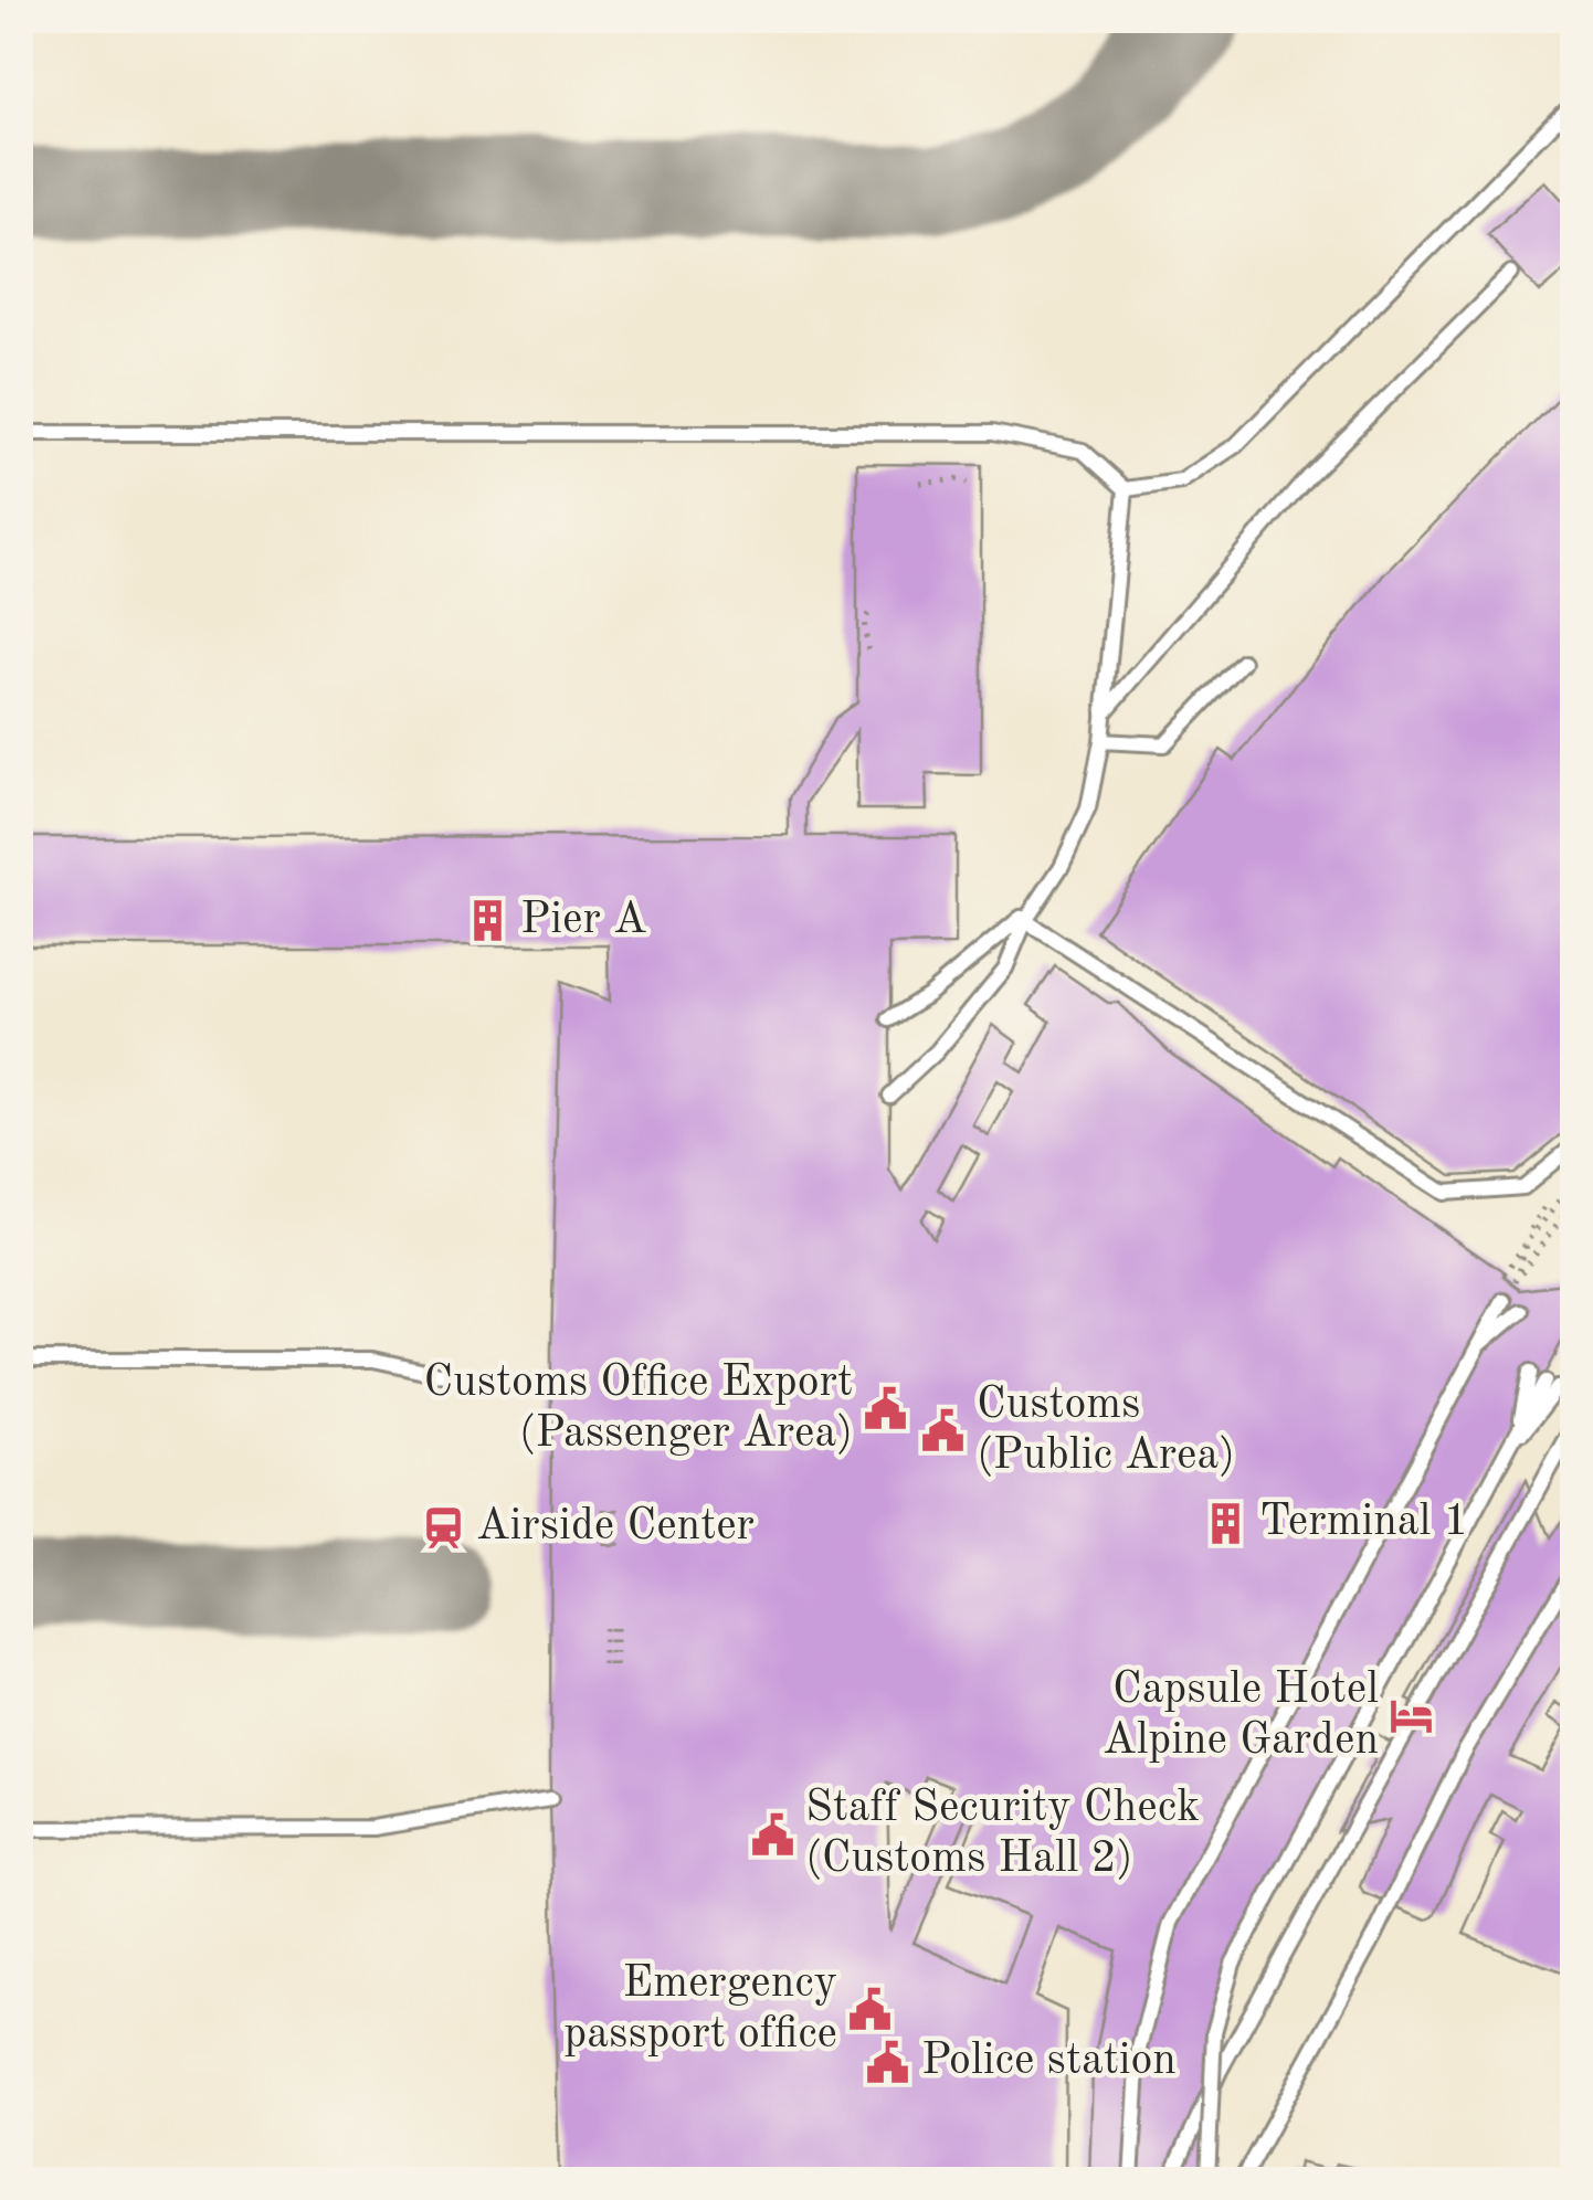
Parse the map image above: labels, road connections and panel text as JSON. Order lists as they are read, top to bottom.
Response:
{
  "places": {
    "building": ["Pier A", "Terminal 1"],
    "public building": [
      "Customs Office Export (Passenger Area)",
      "Customs (Public Area)",
      "Staff Security Check (Customs Hall 2)",
      "Emergency passport office",
      "Police station"
    ],
    "station": ["Airside Center"],
    "hotel": ["Capsule Hotel Alpine Garden"]
  }
}
